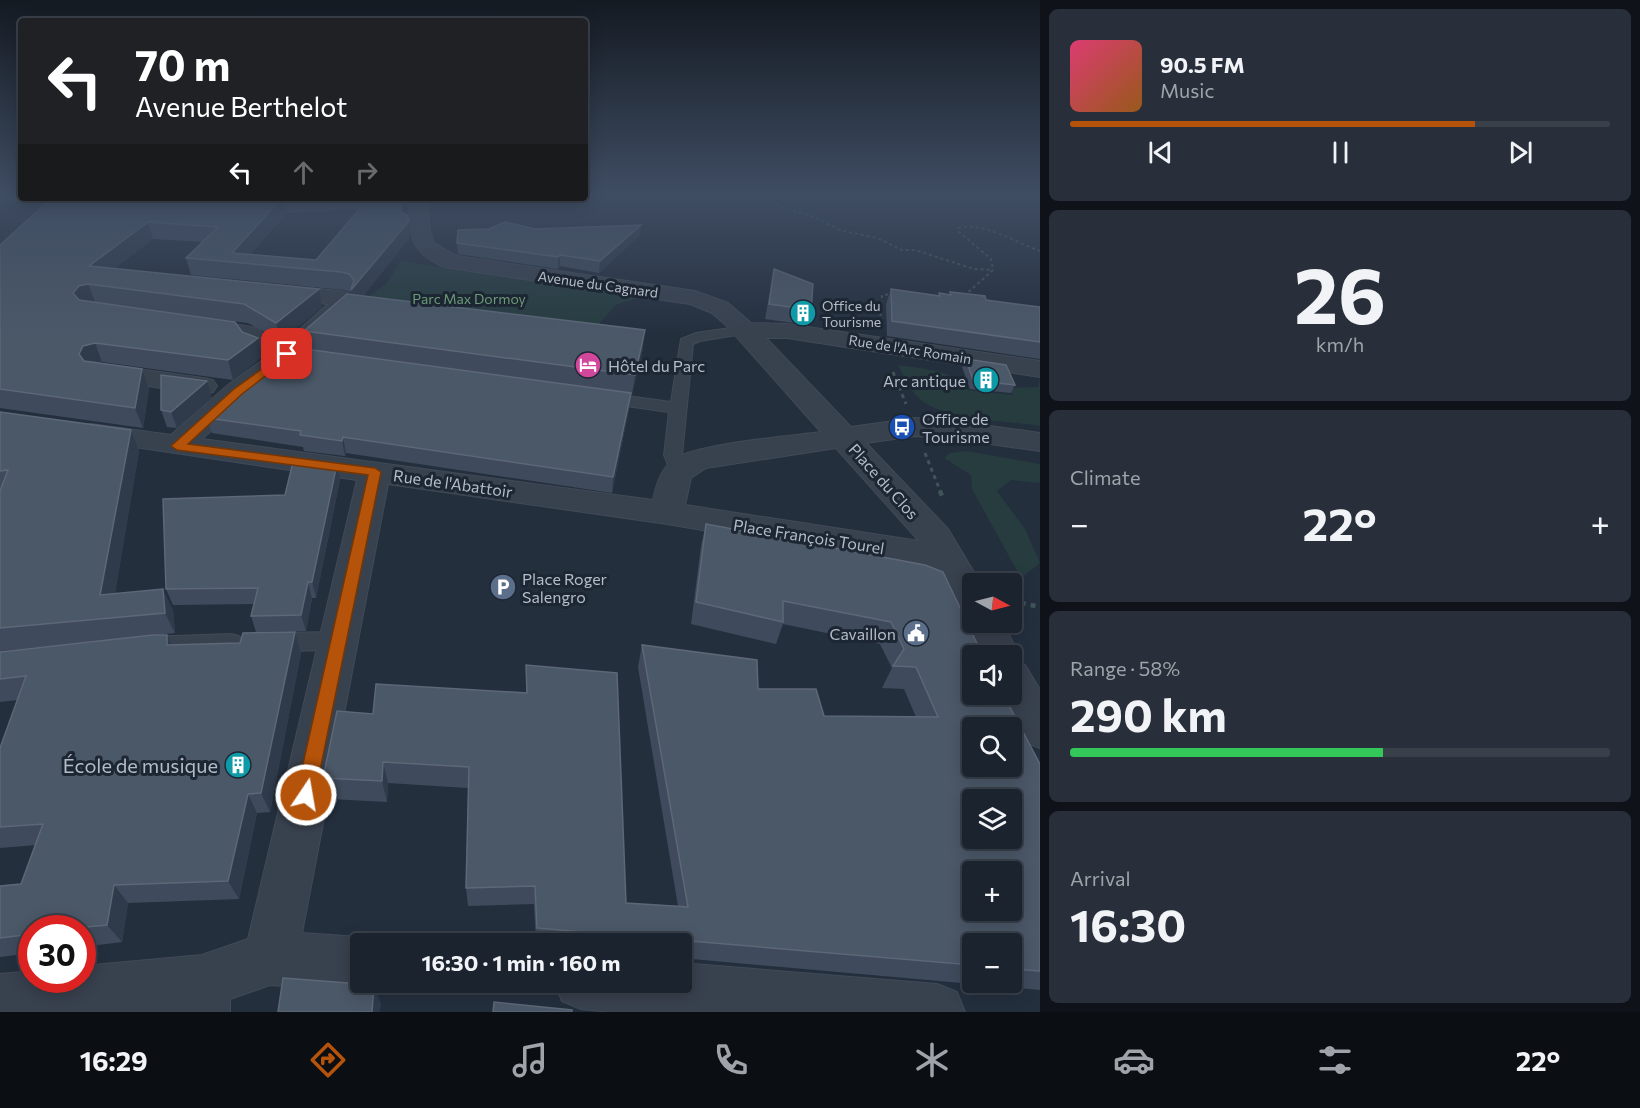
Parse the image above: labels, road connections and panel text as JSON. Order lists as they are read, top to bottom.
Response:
{
  "streets": {
    "street": [
      "Avenue du Cagnard",
      "Rue de l'Arc Romain",
      "Place du Clos",
      "Rue de l'Abattoir",
      "Place François Tourel"
    ]
  },
  "crossings": [
    ["Avenue du Cagnard", "Rue de l'Arc Romain"],
    ["Place du Clos", "Place François Tourel"],
    ["Rue de l'Abattoir", "Place François Tourel"]
  ],
  "parks": ["Parc Max Dormoy"],
  "places": {
    "building": ["Office du Tourisme", "Arc antique", "École de musique"],
    "hotel": ["Hôtel du Parc"],
    "bus stop": ["Office de Tourisme"],
    "parking": ["Place Roger Salengro"],
    "public building": ["Cavaillon"]
  },
  "north": "right",
  "page": {
    "turn": ["70 m", "Avenue Berthelot"],
    "song": ["90.5 FM", "Music"],
    "tile": [
      ["26", "km/h"],
      "Climate",
      ["Range · 58%", "290 km"],
      ["Arrival", "16:30"]
    ],
    "heat": ["−", "22°", "+"],
    "map_buttons": ["+", "−"],
    "limit": "30",
    "trip": "16:30 · 1 min · 160 m",
    "tabs": ["16:29", "22°"]
  }
}
